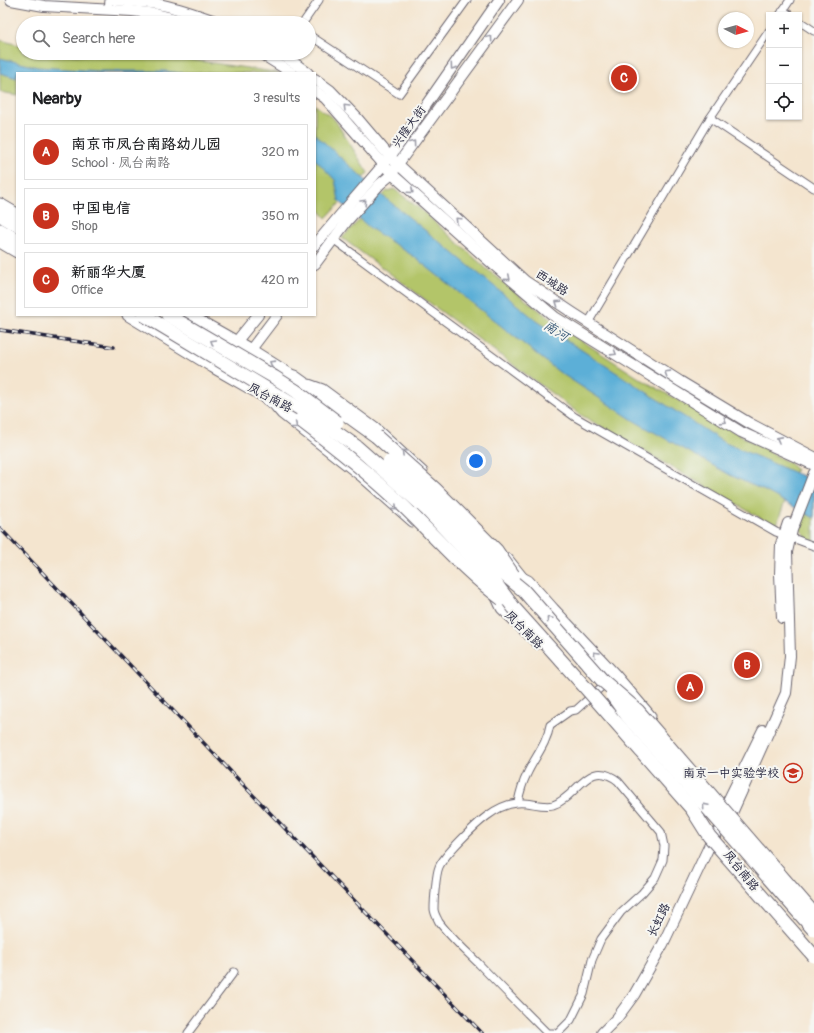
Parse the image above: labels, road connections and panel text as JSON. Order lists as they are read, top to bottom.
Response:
{
  "streets": {
    "highway": ["凤台南路"],
    "main road": ["兴隆大街", "西城路", "长虹路"]
  },
  "crossings": [
    ["兴隆大街", "西城路"],
    ["西城路", "长虹路"],
    ["凤台南路", "长虹路"]
  ],
  "water": ["南河"],
  "places": {
    "school or university": ["南京一中实验学校"]
  },
  "north": "right",
  "page": {
    "map_buttons": ["+", "−"],
    "search": "Search here",
    "pins": ["C", "B", "A"],
    "heading": ["Nearby", "3 results"],
    "list": [
      {
        "mark": "A",
        "name": "南京市凤台南路幼儿园",
        "note": "School · 凤台南路",
        "value": "320 m"
      },
      {
        "mark": "B",
        "name": "中国电信",
        "note": "Shop",
        "value": "350 m"
      },
      {
        "mark": "C",
        "name": "新丽华大厦",
        "note": "Office",
        "value": "420 m"
      }
    ]
  }
}
